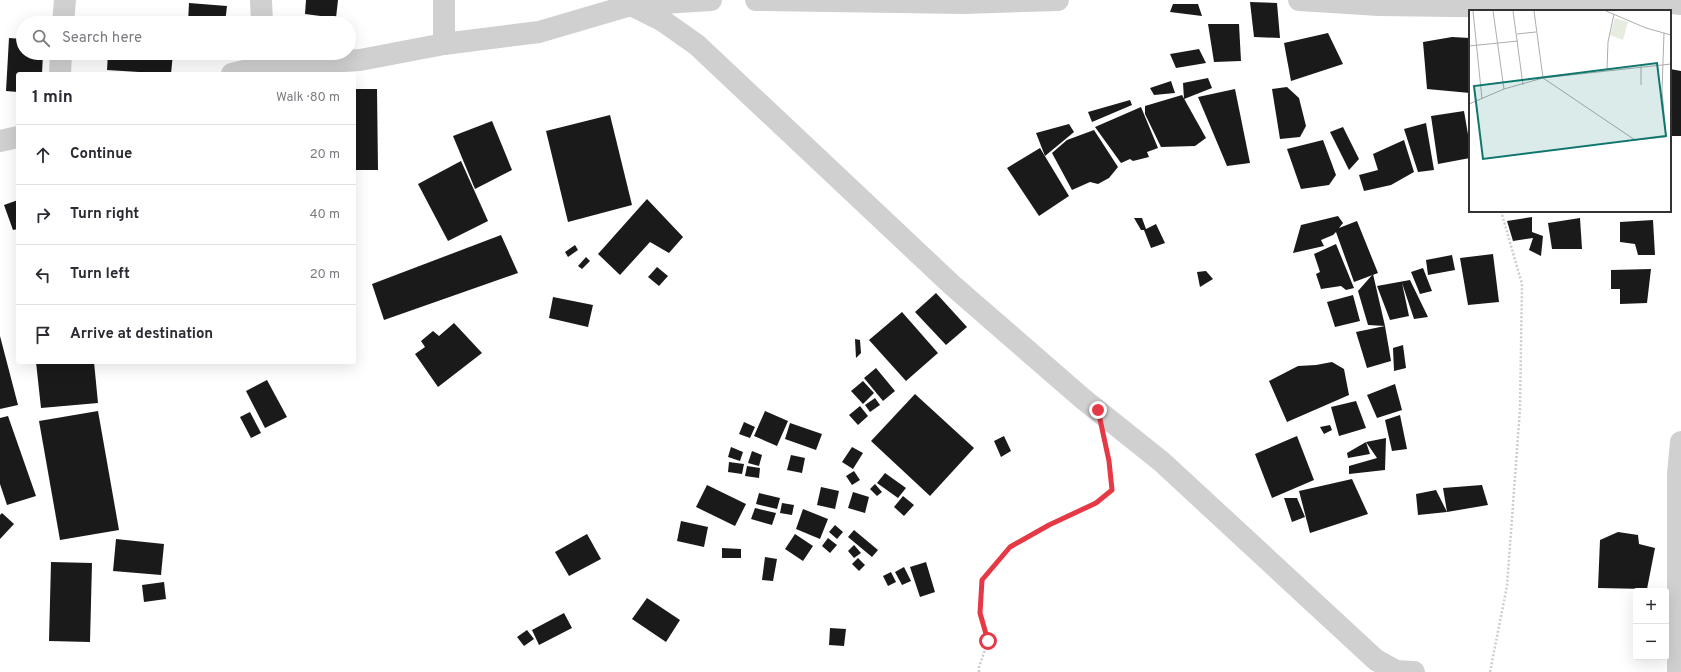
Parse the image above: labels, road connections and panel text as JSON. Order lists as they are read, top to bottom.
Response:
{
  "page": {
    "search": "Search here",
    "heading": ["1 min", "Walk · 80 m"],
    "list": [
      ["Continue", "20 m"],
      ["Turn right", "40 m"],
      ["Turn left", "20 m"],
      "Arrive at destination"
    ],
    "map_buttons": ["+", "−"]
  }
}
